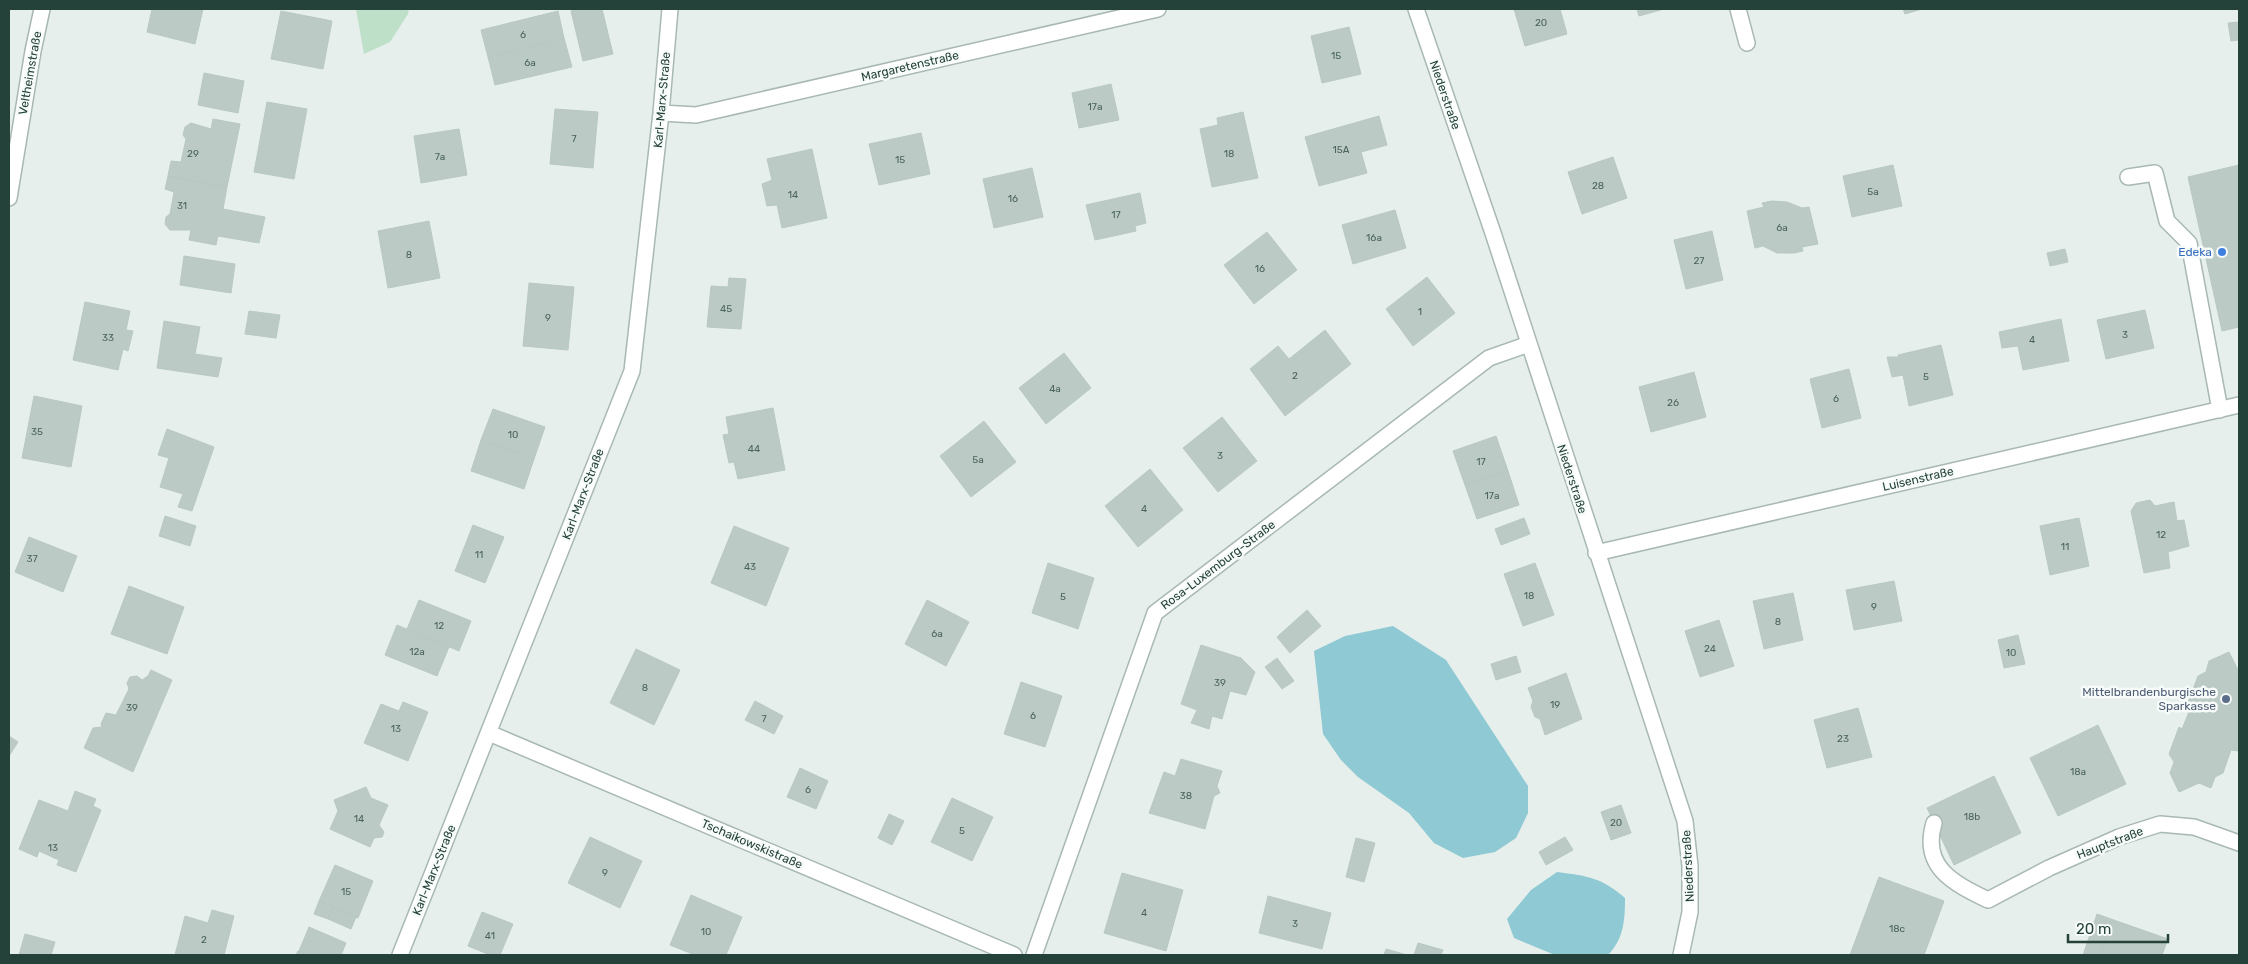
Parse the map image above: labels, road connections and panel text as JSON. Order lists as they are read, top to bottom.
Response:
{
  "streets": {
    "street": [
      "Margaretenstraße",
      "Veltheimstraße",
      "Niederstraße",
      "Karl-Marx-Straße",
      "Luisenstraße",
      "Rosa-Luxemburg-Straße",
      "Hauptstraße",
      "Tschaikowskistraße"
    ]
  },
  "crossings": [
    ["Margaretenstraße", "Karl-Marx-Straße"],
    ["Niederstraße", "Luisenstraße"],
    ["Niederstraße", "Rosa-Luxemburg-Straße"],
    ["Karl-Marx-Straße", "Tschaikowskistraße"]
  ],
  "places": ["Edeka", "Mittelbrandenburgische Sparkasse"],
  "house_numbers": [
    "20",
    "6",
    "15",
    "6a",
    "17a",
    "7",
    "15A",
    "29",
    "18",
    "7a",
    "15",
    "28",
    "5a",
    "14",
    "16",
    "31",
    "17",
    "6a",
    "16a",
    "8",
    "27",
    "16",
    "45",
    "1",
    "9",
    "3",
    "33",
    "4",
    "2",
    "5",
    "4a",
    "6",
    "26",
    "35",
    "10",
    "44",
    "3",
    "5a",
    "17",
    "17a",
    "4",
    "12",
    "11",
    "11",
    "37",
    "43",
    "18",
    "5",
    "9",
    "8",
    "12",
    "6a",
    "24",
    "12a",
    "10",
    "39",
    "8",
    "19",
    "39",
    "6",
    "7",
    "13",
    "23",
    "18a",
    "6",
    "38",
    "18b",
    "14",
    "20",
    "5",
    "13",
    "9",
    "15",
    "4",
    "3",
    "18c",
    "10",
    "41",
    "2"
  ],
  "scale_bar": "20 m"
}
